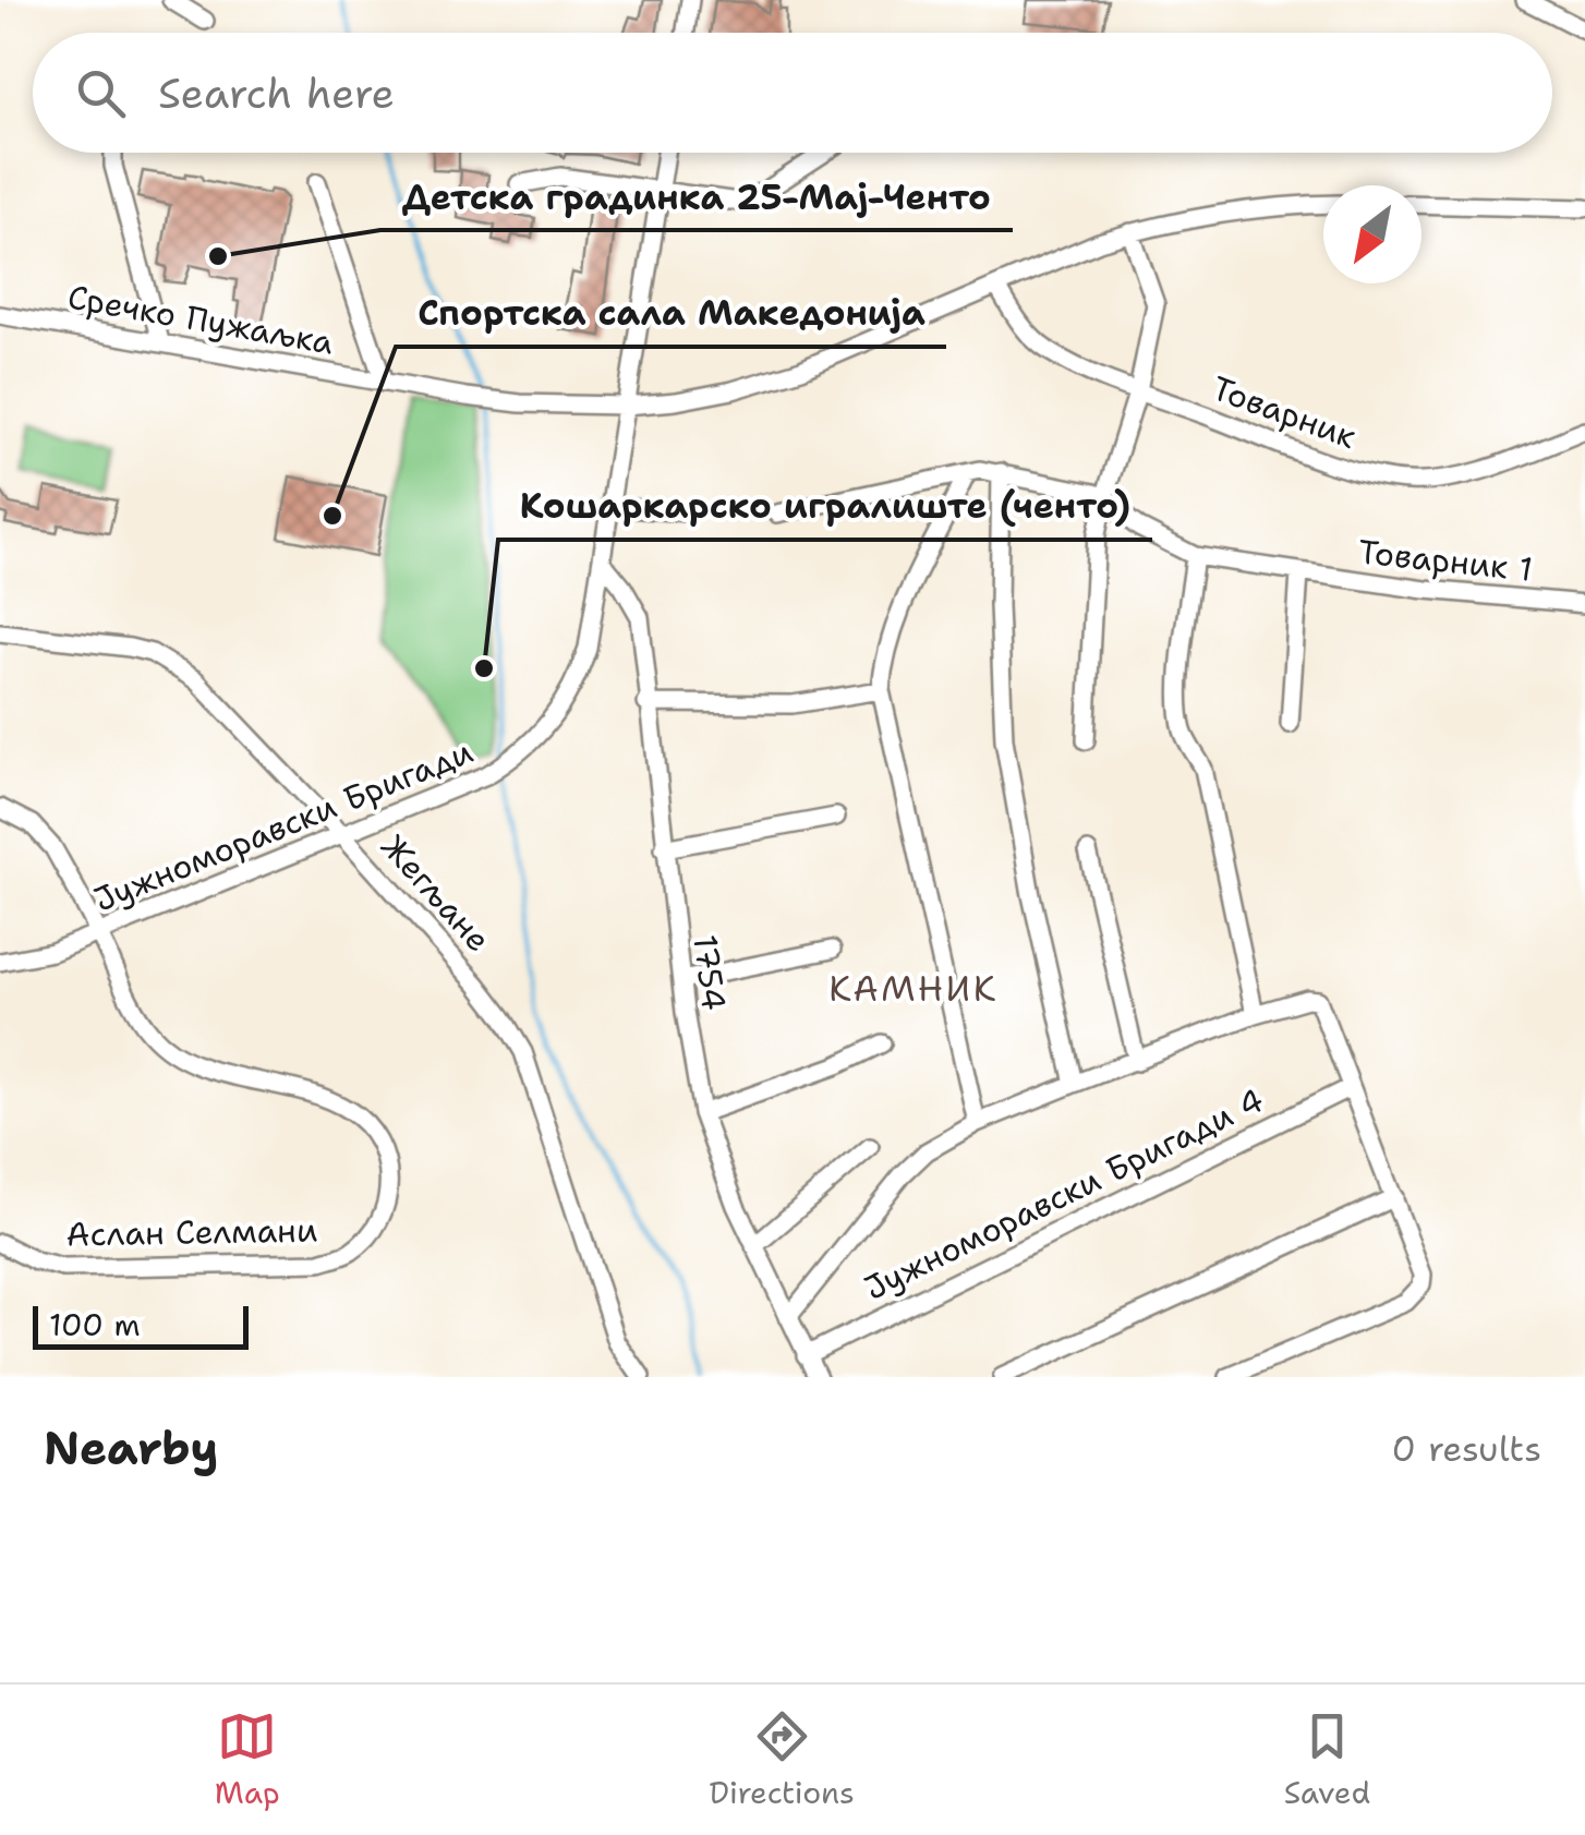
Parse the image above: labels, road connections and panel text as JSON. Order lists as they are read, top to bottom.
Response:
{
  "streets": {
    "street": [
      "Сречко Пужаљка",
      "Товарник",
      "Товарник 1",
      "Јужноморавски Бригади",
      "Жегљане",
      "1754",
      "Јужноморавски Бригади 4",
      "Аслан Селмани"
    ]
  },
  "crossings": [
    ["Сречко Пужаљка", "Товарник"],
    ["Сречко Пужаљка", "Јужноморавски Бригади"],
    ["Јужноморавски Бригади", "Жегљане"],
    ["Јужноморавски Бригади", "1754"],
    ["Јужноморавски Бригади", "Аслан Селмани"],
    ["1754", "Јужноморавски Бригади 4"]
  ],
  "districts": ["КАМНИК"],
  "places": ["Детска градинка 25-Мај-Ченто", "Спортска сала Македонија", "Кошаркарско игралиште (ченто)"],
  "scale_bar": "100 m",
  "north": "bottom left",
  "page": {
    "search": "Search here",
    "scale": "100 m",
    "heading": ["Nearby", "0 results"],
    "nav": ["Map", "Directions", "Saved"]
  }
}
